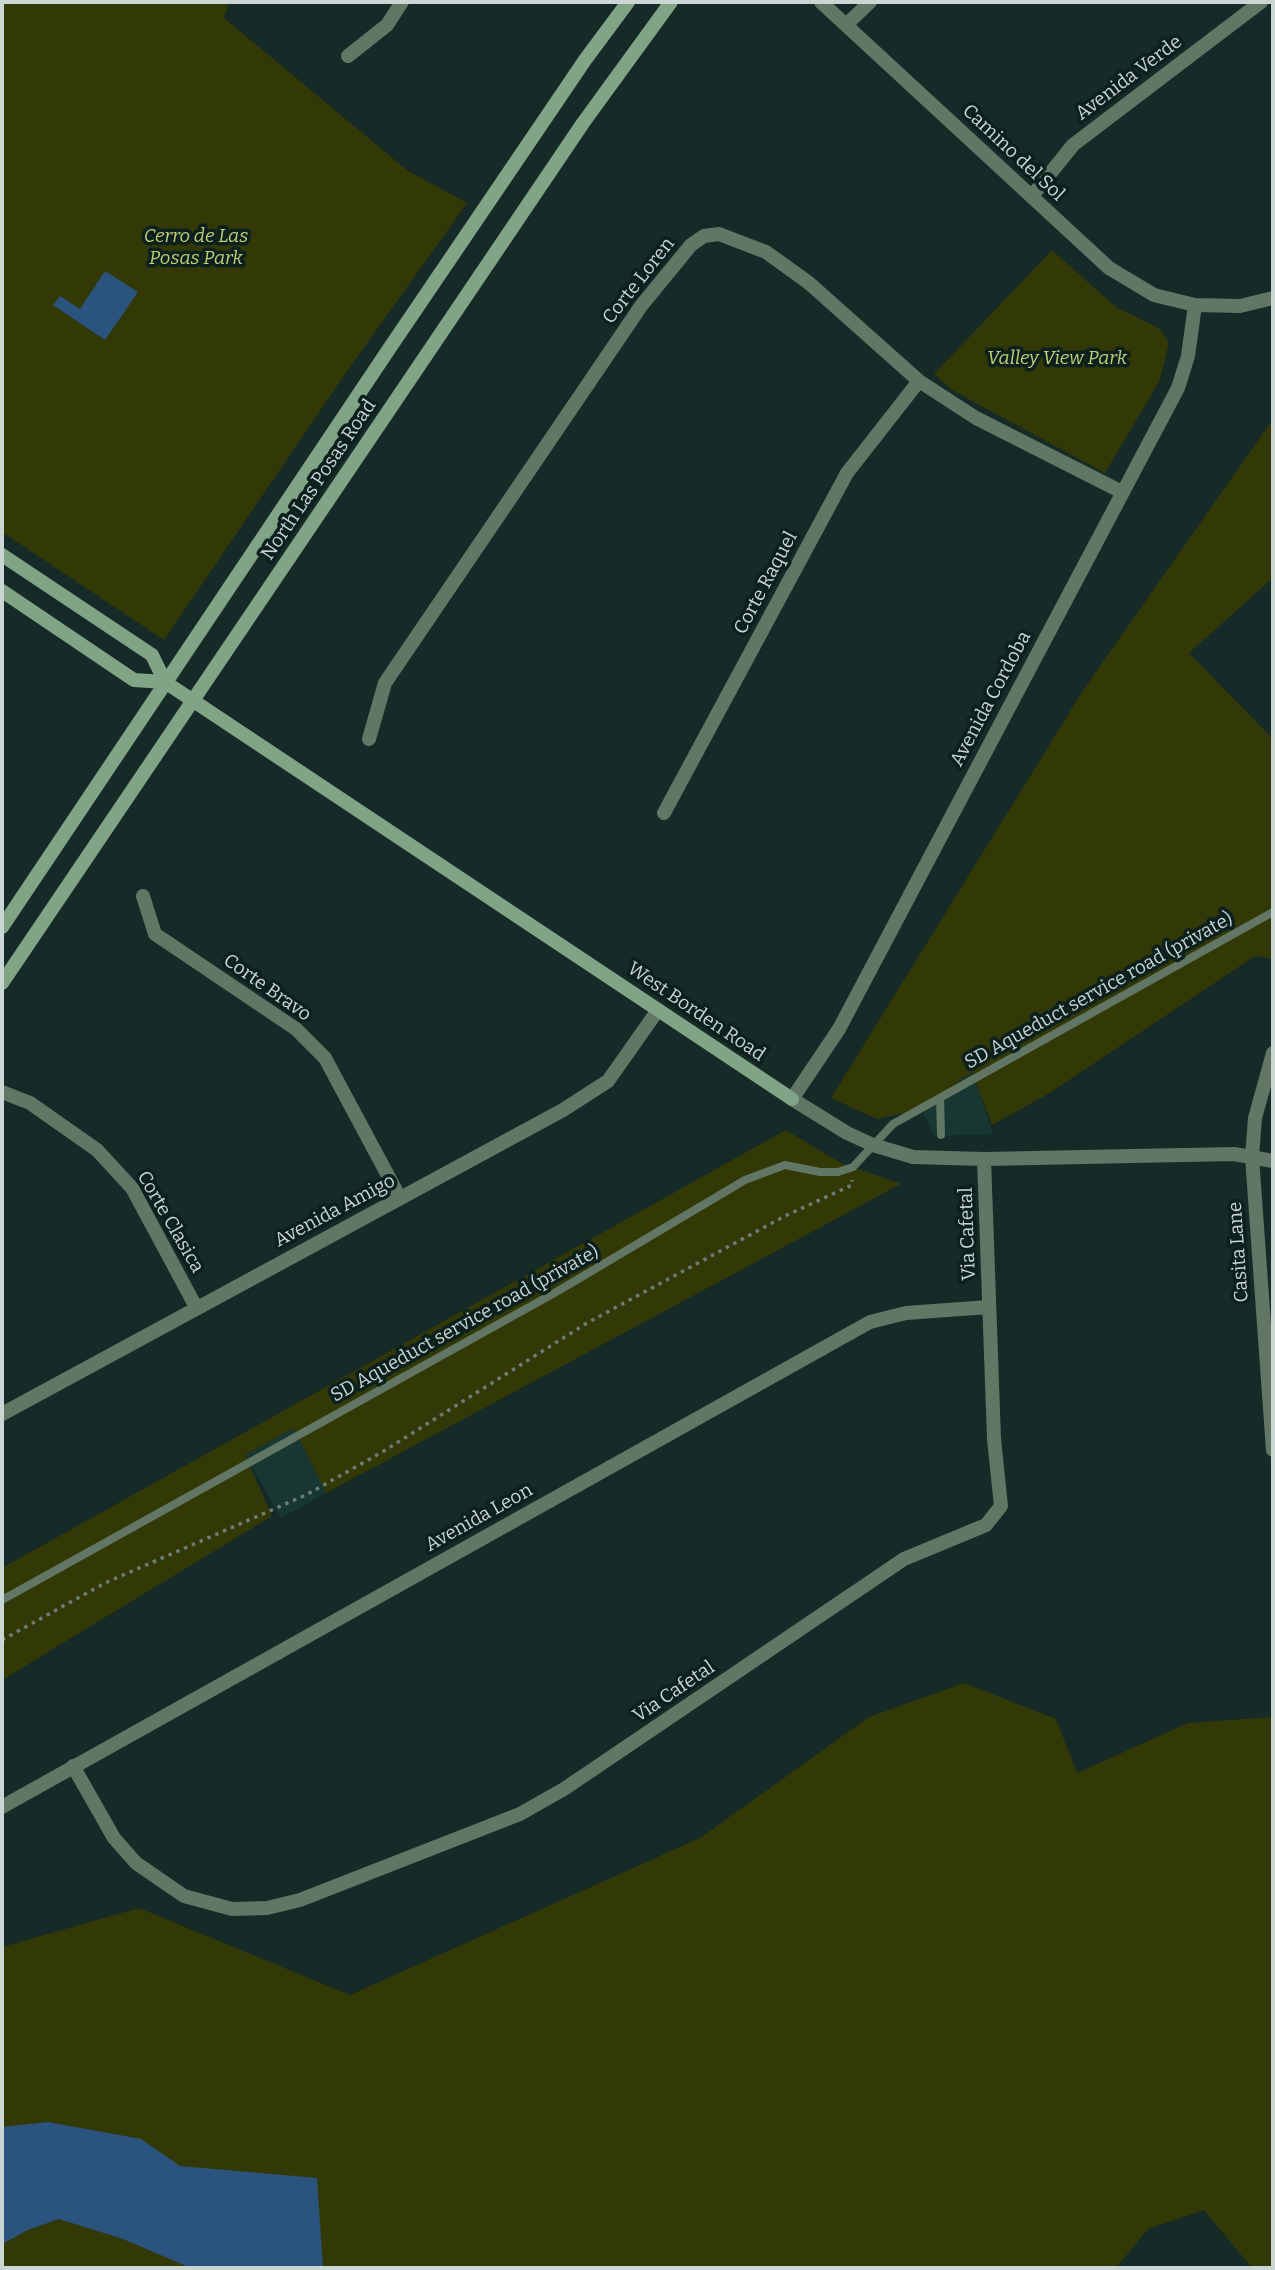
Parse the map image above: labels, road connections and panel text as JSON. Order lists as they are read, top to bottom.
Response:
{
  "streets": {
    "main road": ["North Las Posas Road", "West Borden Road"],
    "street": [
      "Avenida Verde",
      "Camino del Sol",
      "Corte Loren",
      "Corte Raquel",
      "Avenida Cordoba",
      "Corte Bravo",
      "Avenida Amigo",
      "Corte Clasica",
      "Via Cafetal",
      "Casita Lane",
      "Avenida Leon"
    ],
    "lane": ["SD Aqueduct service road (private)"]
  },
  "crossings": [
    ["Avenida Verde", "Camino del Sol"],
    ["Camino del Sol", "Avenida Cordoba"],
    ["Corte Loren", "Corte Raquel"],
    ["Corte Loren", "Avenida Cordoba"],
    ["North Las Posas Road", "West Borden Road"],
    ["Avenida Cordoba", "West Borden Road"],
    ["Corte Bravo", "Avenida Amigo"],
    ["SD Aqueduct service road (private)", "West Borden Road"],
    ["West Borden Road", "Avenida Amigo"],
    ["West Borden Road", "Via Cafetal"],
    ["West Borden Road", "Casita Lane"],
    ["Avenida Amigo", "Corte Clasica"],
    ["Via Cafetal", "Avenida Leon"]
  ],
  "parks": ["Cerro de Las Posas Park", "Valley View Park"]
}
